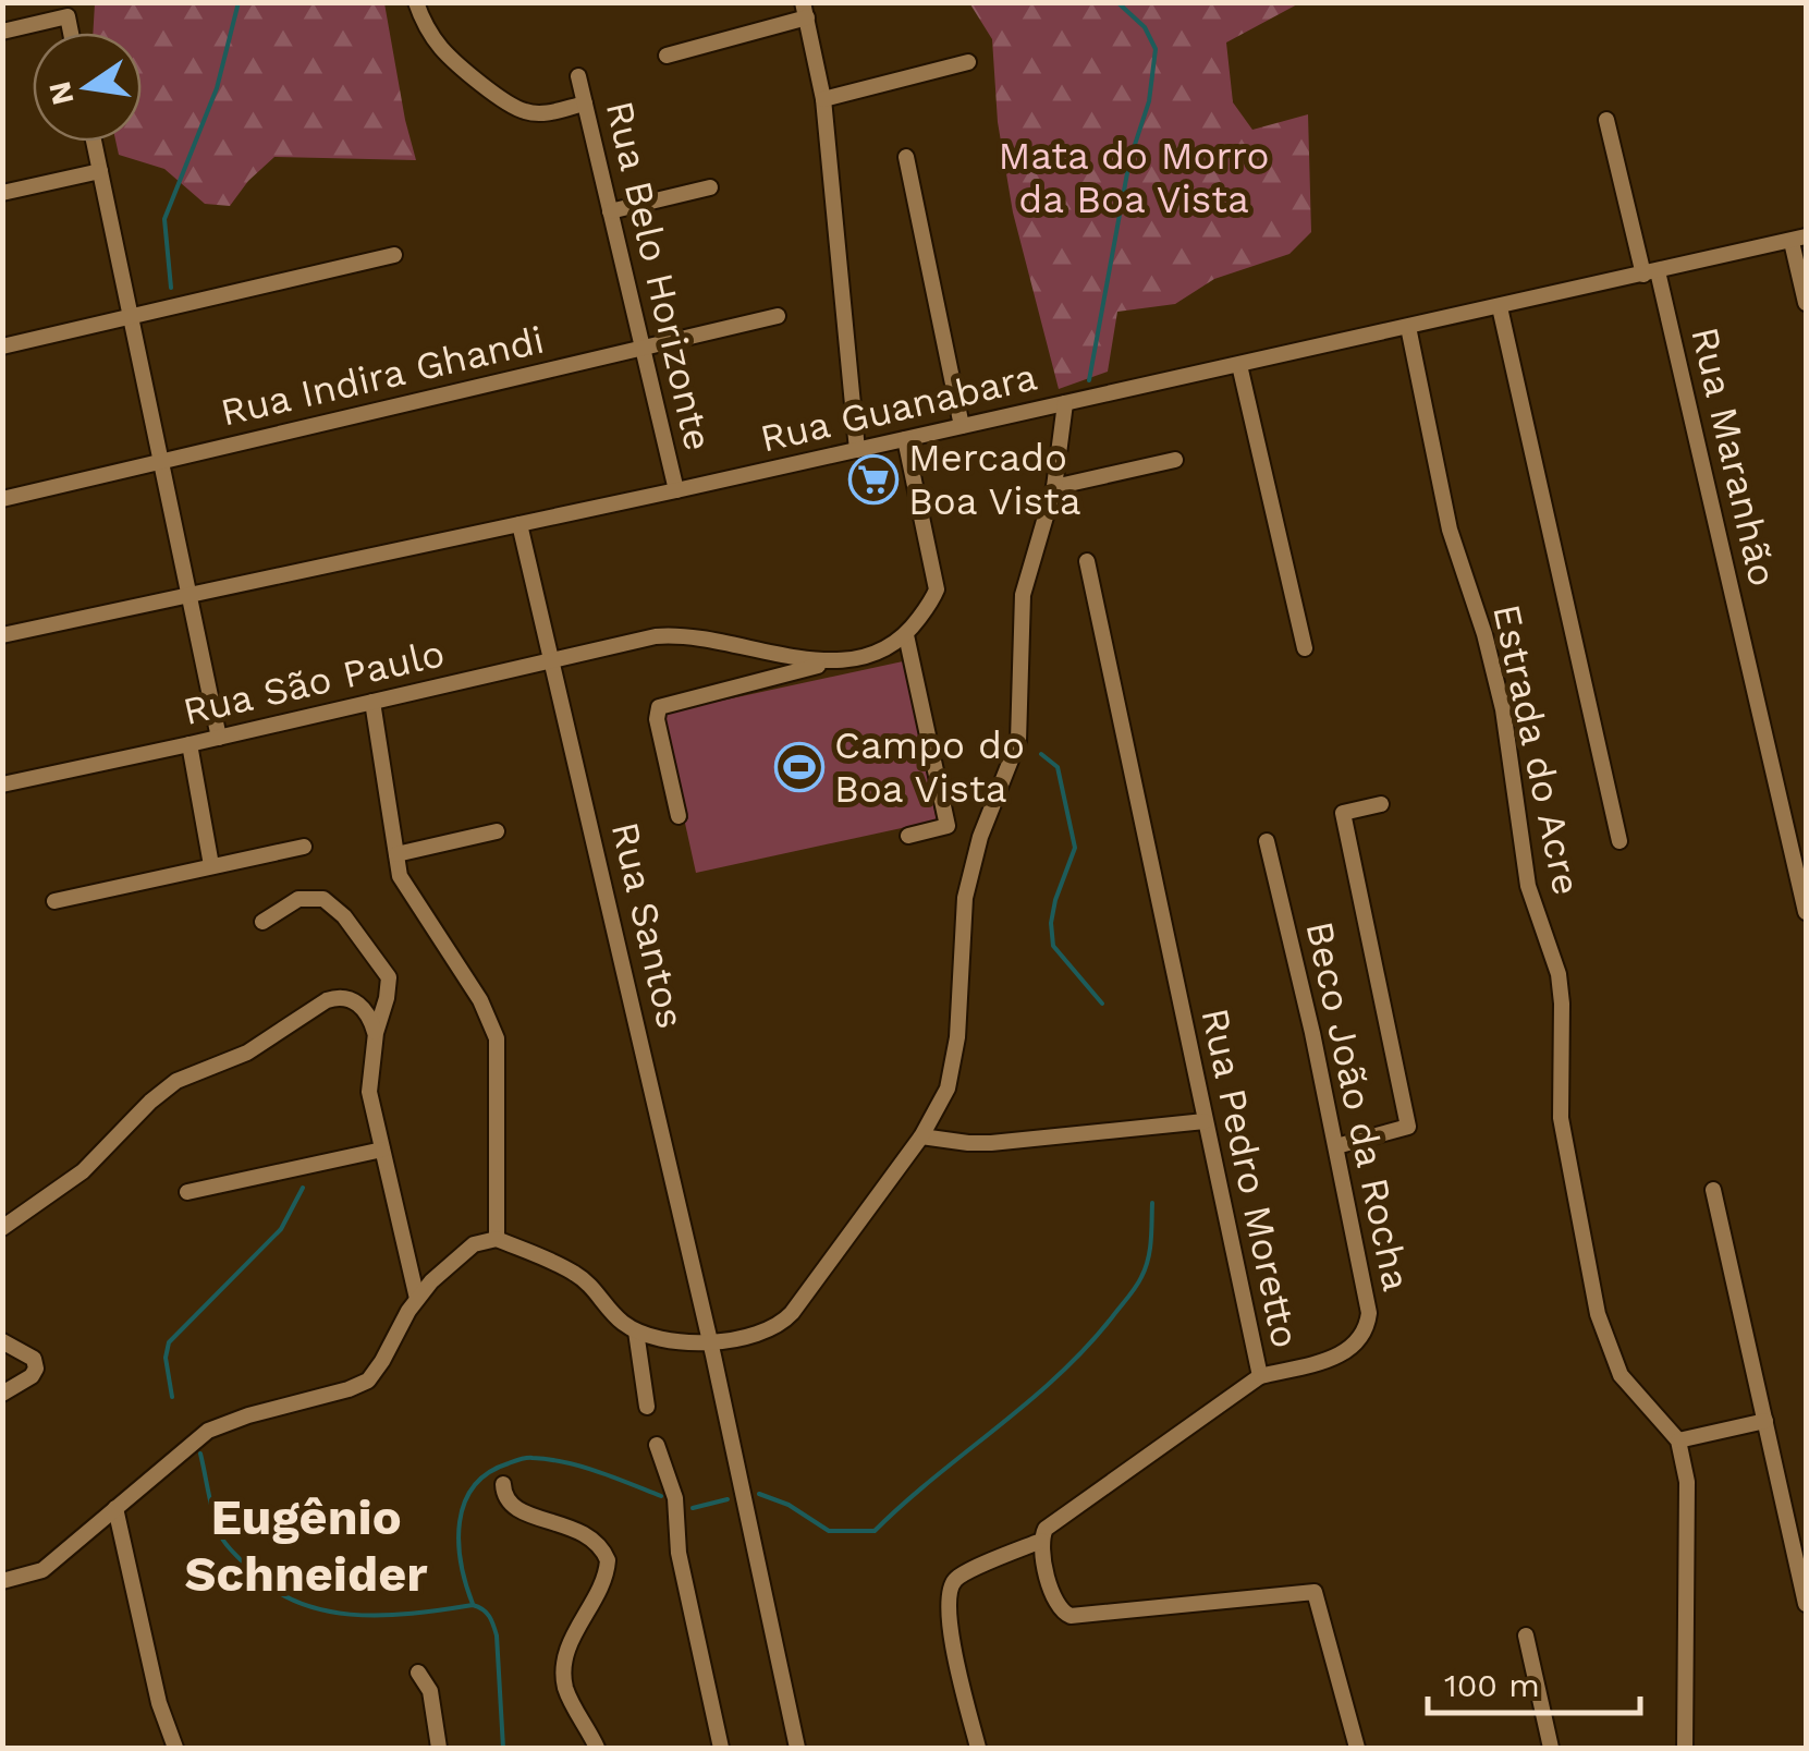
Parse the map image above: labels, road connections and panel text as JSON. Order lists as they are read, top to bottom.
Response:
{
  "streets": {
    "street": [
      "Rua Belo Horizonte",
      "Rua Indira Ghandi",
      "Rua Guanabara",
      "Rua Maranhão",
      "Rua São Paulo",
      "Estrada do Acre",
      "Rua Santos",
      "Beco João da Rocha",
      "Rua Pedro Moretto"
    ]
  },
  "crossings": [
    ["Rua Belo Horizonte", "Rua Indira Ghandi"],
    ["Rua Belo Horizonte", "Rua Guanabara"],
    ["Rua Guanabara", "Rua Maranhão"],
    ["Rua Guanabara", "Estrada do Acre"],
    ["Rua Guanabara", "Rua Santos"],
    ["Rua São Paulo", "Rua Santos"],
    ["Beco João da Rocha", "Rua Pedro Moretto"]
  ],
  "districts": ["Eugênio Schneider"],
  "parks": ["Mata do Morro da Boa Vista"],
  "places": {
    "supermarket": ["Mercado Boa Vista"],
    "sports": ["Campo do Boa Vista"]
  },
  "scale_bar": "100 m",
  "north": "left"
}
